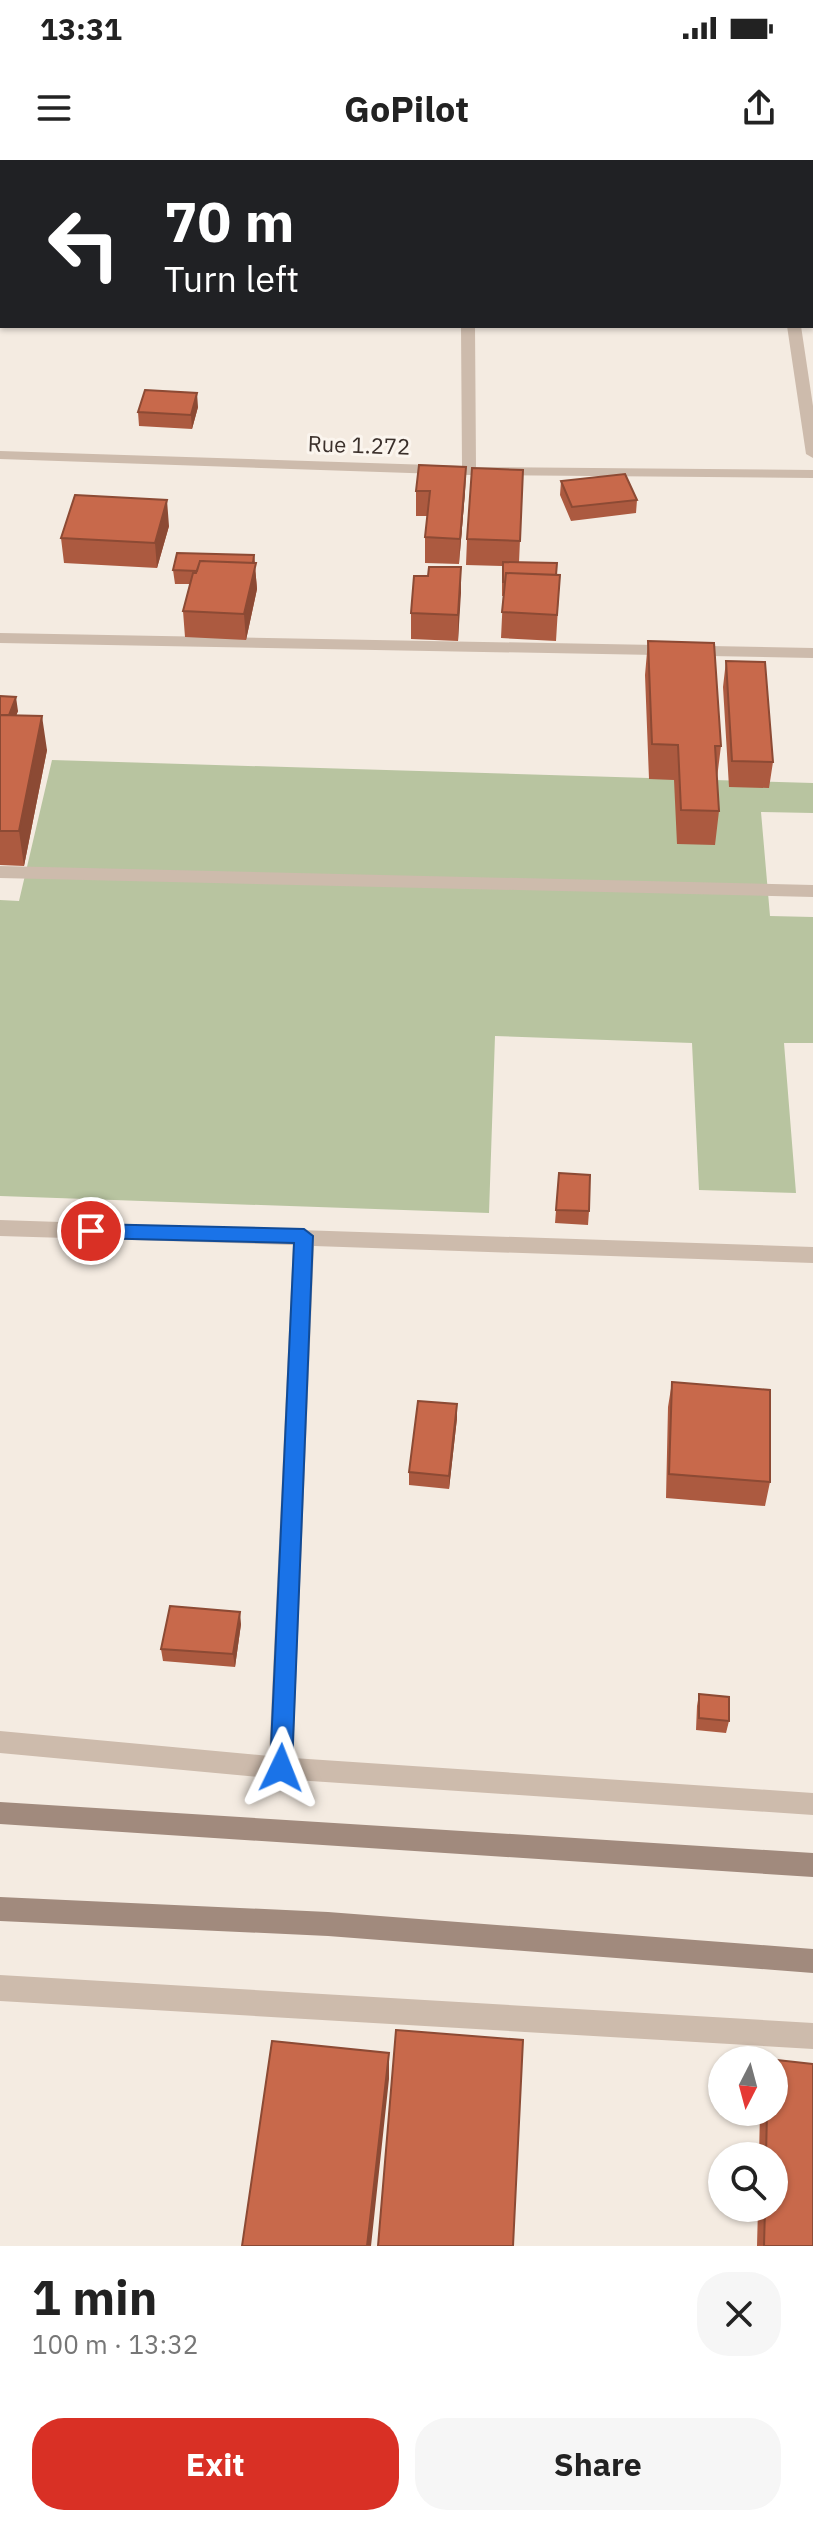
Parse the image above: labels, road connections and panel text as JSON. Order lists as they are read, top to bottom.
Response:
{
  "streets": {
    "street": ["Rue 1.272"]
  },
  "north": "bottom",
  "page": {
    "status": "13:31",
    "header": "GoPilot",
    "turn": ["70 m", "Turn left"],
    "heading": ["1 min", "100 m · 13:32"],
    "buttons": ["Exit", "Share"]
  }
}
